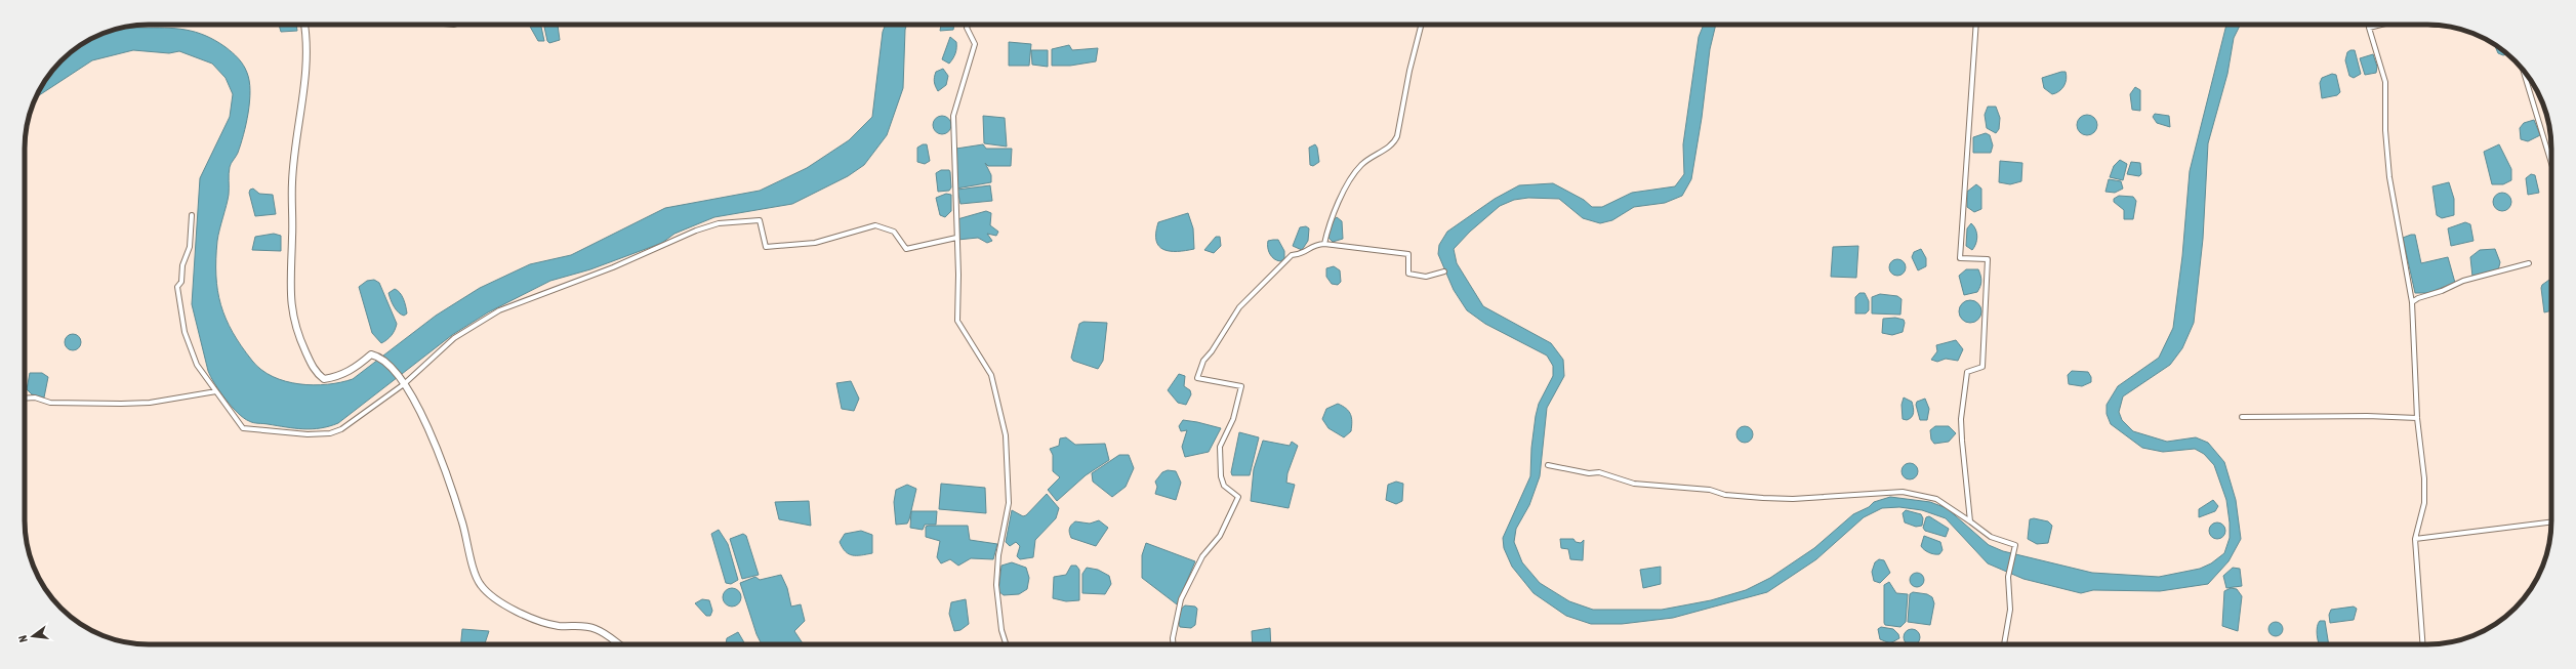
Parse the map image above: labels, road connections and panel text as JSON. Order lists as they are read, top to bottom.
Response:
{
  "north": "left"
}
